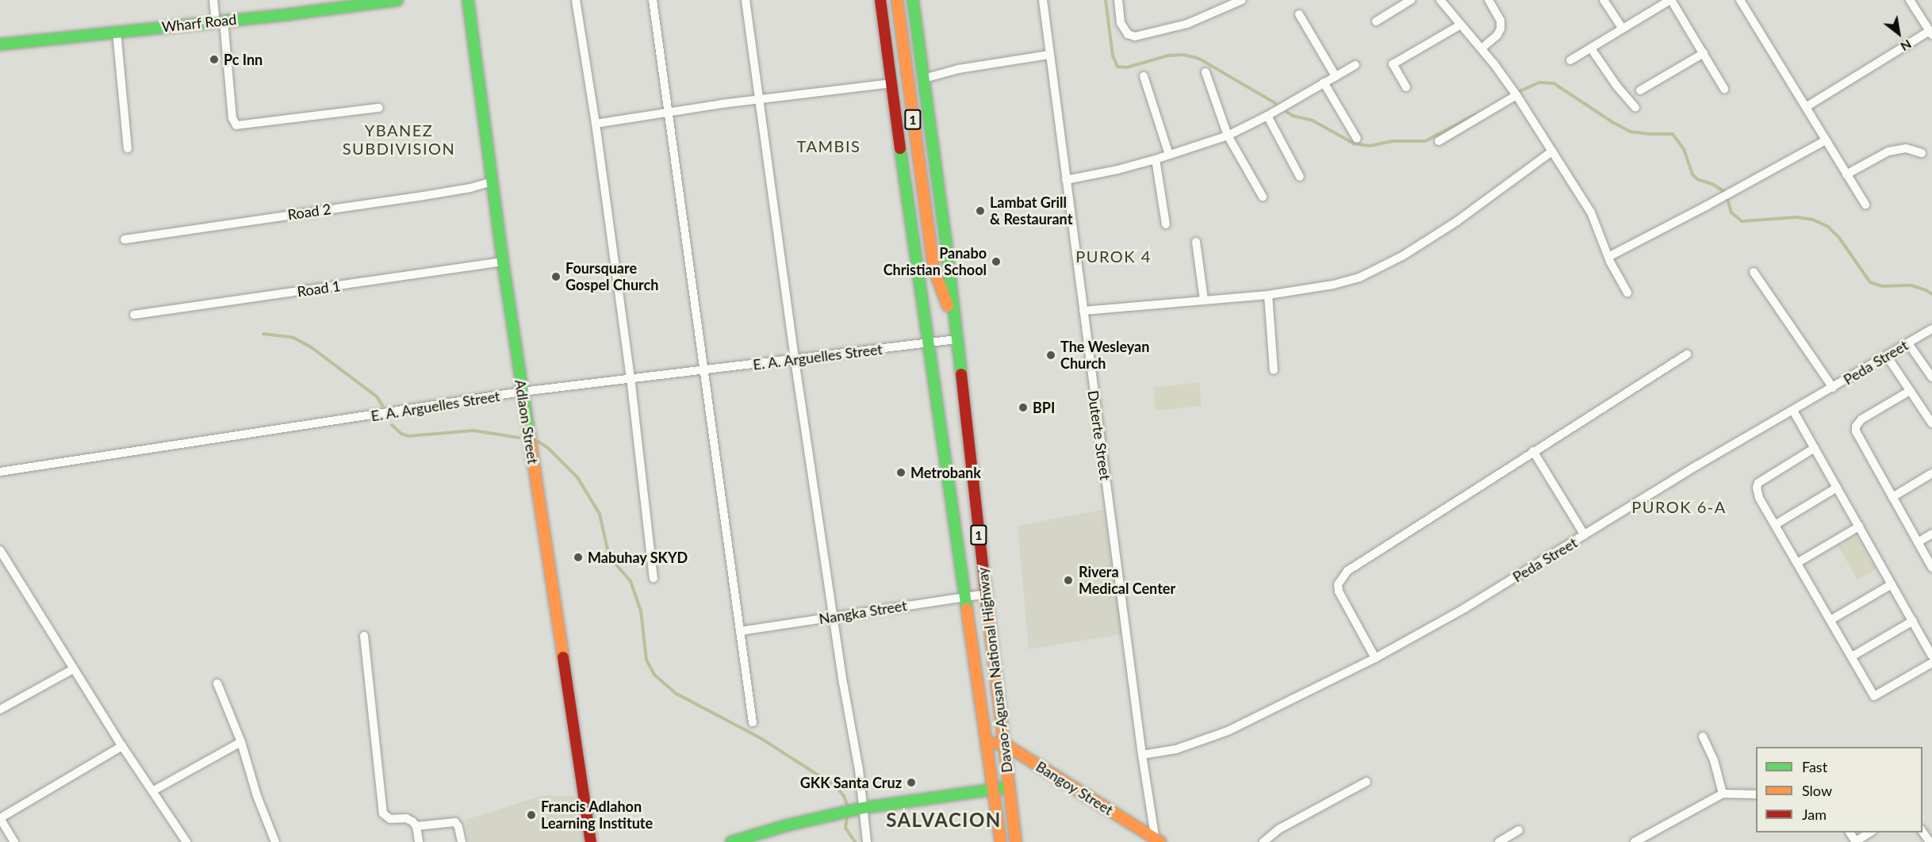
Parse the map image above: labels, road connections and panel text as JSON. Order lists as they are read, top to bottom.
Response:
{
  "streets": {
    "main road": [
      "Wharf Road",
      "1",
      "Adlaon Street",
      "Davao-Agusan National Highway",
      "Bangoy Street"
    ],
    "street": [
      "Road 2",
      "Road 1",
      "E. A. Arguelles Street",
      "Peda Street",
      "Duterte Street",
      "Nangka Street"
    ]
  },
  "crossings": [
    ["Road 2", "Adlaon Street"],
    ["Road 1", "Adlaon Street"],
    ["E. A. Arguelles Street", "Adlaon Street"],
    ["E. A. Arguelles Street", "Davao-Agusan National Highway"],
    ["Peda Street", "Duterte Street"],
    ["Duterte Street", "Bangoy Street"],
    ["Nangka Street", "Davao-Agusan National Highway"],
    ["Davao-Agusan National Highway", "Bangoy Street"]
  ],
  "districts": [
    "YBANEZ SUBDIVISION",
    "TAMBIS",
    "PUROK 4",
    "PUROK 6-A",
    "SALVACION"
  ],
  "places": [
    "Pc Inn",
    "Lambat Grill & Restaurant",
    "Panabo Christian School",
    "Foursquare Gospel Church",
    "The Wesleyan Church",
    "BPI",
    "Metrobank",
    "Mabuhay SKYD",
    "Rivera Medical Center",
    "GKK Santa Cruz",
    "Francis Adlahon Learning Institute"
  ],
  "legend": ["Fast", "Slow", "Jam"],
  "north": "bottom right"
}
